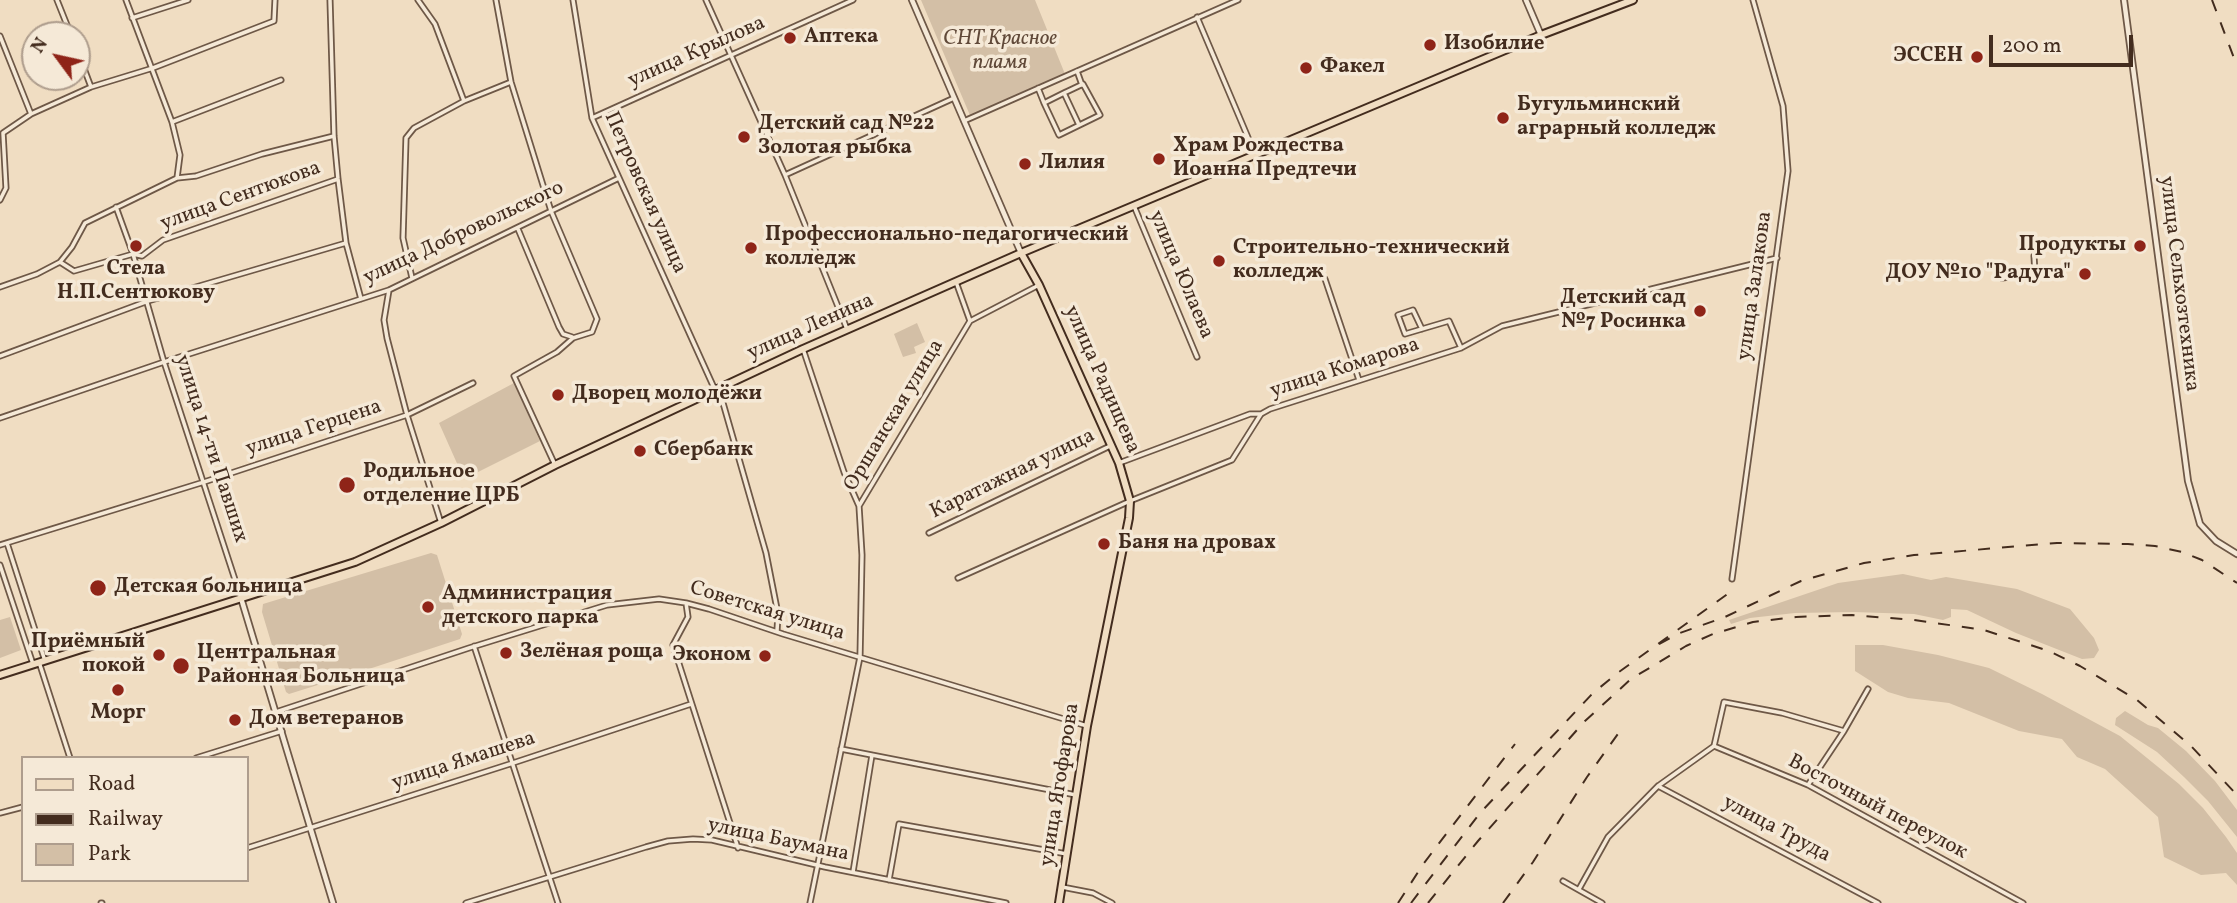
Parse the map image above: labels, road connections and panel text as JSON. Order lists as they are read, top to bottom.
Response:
{
  "streets": {
    "main road": ["улица Ленина", "улица Радищева", "улица Ягофарова"],
    "street": [
      "улица Крылова",
      "Петровская улица",
      "улица Сентюкова",
      "улица Добровольского",
      "улица Юлаева",
      "улица Сельхозтехника",
      "улица Залакова",
      "улица Комарова",
      "Оршанская улица",
      "улица Герцена",
      "улица 14-ти Павших",
      "Каратажная улица",
      "Советская улица",
      "улица Ямашева",
      "Восточный переулок",
      "улица Труда",
      "улица Баумана"
    ]
  },
  "crossings": [
    ["улица Крылова", "Петровская улица"],
    ["Петровская улица", "улица Добровольского"],
    ["Петровская улица", "улица Ленина"],
    ["Петровская улица", "Советская улица"],
    ["улица Сентюкова", "улица 14-ти Павших"],
    ["улица Добровольского", "улица 14-ти Павших"],
    ["улица Юлаева", "улица Ленина"],
    ["улица Залакова", "улица Комарова"],
    ["улица Ленина", "улица Радищева"],
    ["улица Ленина", "улица 14-ти Павших"],
    ["улица Комарова", "улица Радищева"],
    ["улица Радищева", "Каратажная улица"],
    ["улица Радищева", "улица Ягофарова"],
    ["Оршанская улица", "Советская улица"],
    ["Оршанская улица", "улица Баумана"],
    ["улица Герцена", "улица 14-ти Павших"],
    ["улица 14-ти Павших", "Советская улица"],
    ["улица 14-ти Павших", "улица Ямашева"],
    ["Советская улица", "улица Ягофарова"]
  ],
  "parks": ["СНТ Красное пламя"],
  "places": [
    "Аптека",
    "Изобилие",
    "ЭССЕН",
    "Факел",
    "Бугульминский аграрный колледж",
    "Детский сад №22 Золотая рыбка",
    "Храм Рождества Иоанна Предтечи",
    "Лилия",
    "Стела Н.П.Сентюкову",
    "Продукты",
    "Профессионально-педагогический колледж",
    "Строительно-технический колледж",
    "ДОУ №10 \"Радуга\"",
    "Детский сад №7 Росинка",
    "Дворец молодёжи",
    "Сбербанк",
    "Родильное отделение ЦРБ",
    "Баня на дровах",
    "Детская больница",
    "Администрация детского парка",
    "Зелёная роща",
    "Приёмный покой",
    "Эконом",
    "Центральная Районная Больница",
    "Морг",
    "Дом ветеранов"
  ],
  "legend": ["Road", "Railway", "Park"],
  "scale_bar": "200 m",
  "north": "top left"
}
